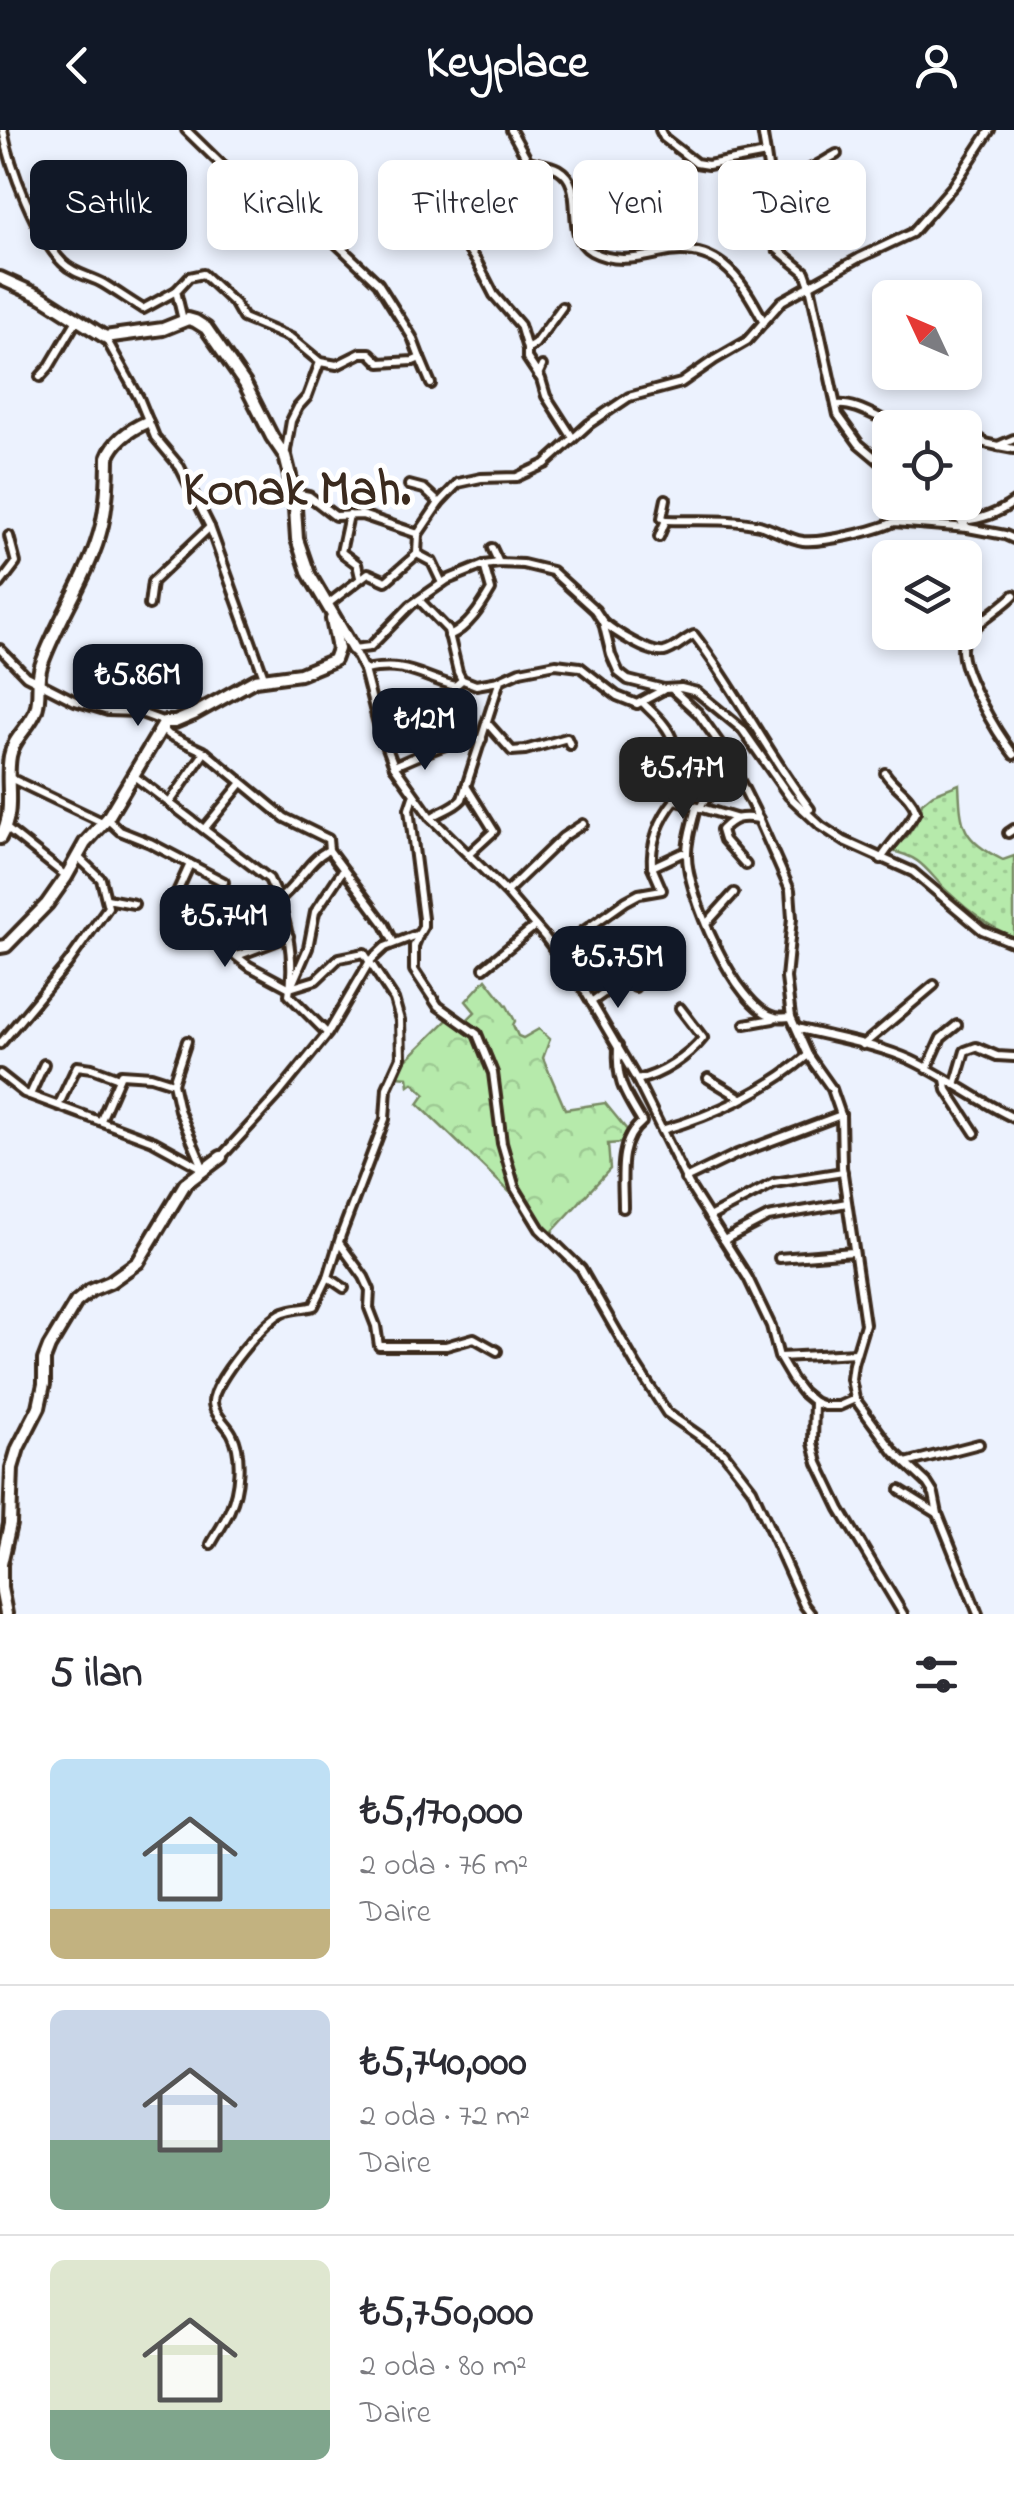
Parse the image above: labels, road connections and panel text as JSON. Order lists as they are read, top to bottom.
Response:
{
  "districts": ["Konak Mah."],
  "north": "top left",
  "page": {
    "header": "Keyplace",
    "chip": [
      "Satılık",
      "Kiralık",
      "Filtreler",
      "Yeni",
      "Daire"
    ],
    "price": [
      "₺5.86M",
      "₺12M",
      "₺5.17M",
      "₺5.74M",
      "₺5.75M"
    ],
    "heading": "5 ilan",
    "list": [
      {
        "name": "₺5,170,000",
        "note": "2 oda · 76 m² · Daire"
      },
      {
        "name": "₺5,740,000",
        "note": "2 oda · 72 m² · Daire"
      },
      {
        "name": "₺5,750,000",
        "note": "2 oda · 80 m² · Daire"
      }
    ]
  }
}
